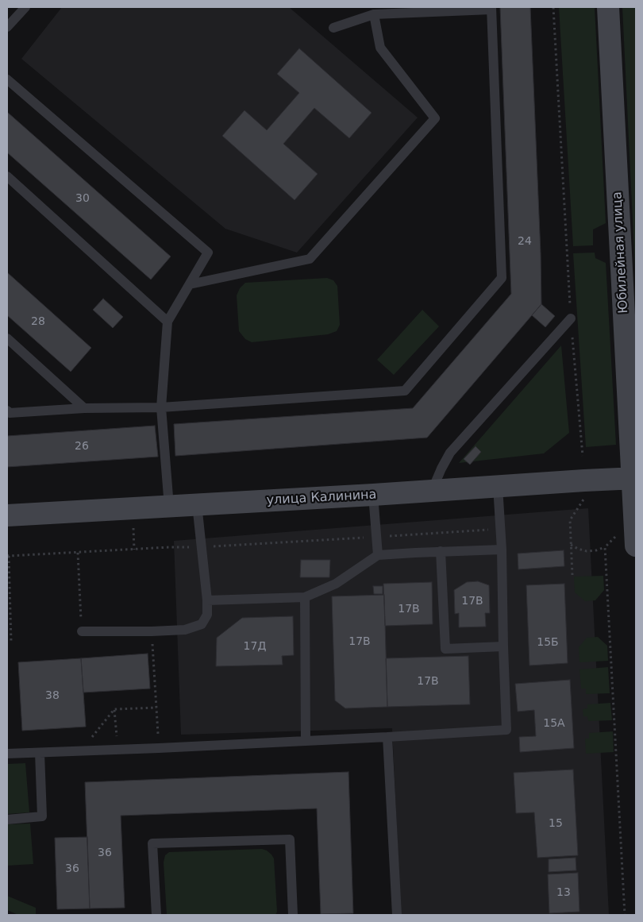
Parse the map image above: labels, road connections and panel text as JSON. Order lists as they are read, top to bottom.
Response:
{
  "streets": {
    "main road": ["Юбилейная улица", "улица Калинина"]
  },
  "crossings": [
    ["Юбилейная улица", "улица Калинина"]
  ],
  "house_numbers": [
    "30",
    "24",
    "28",
    "26",
    "17В",
    "17В",
    "17В",
    "15Б",
    "17Д",
    "17В",
    "38",
    "15А",
    "15",
    "36",
    "36",
    "13"
  ]
}
